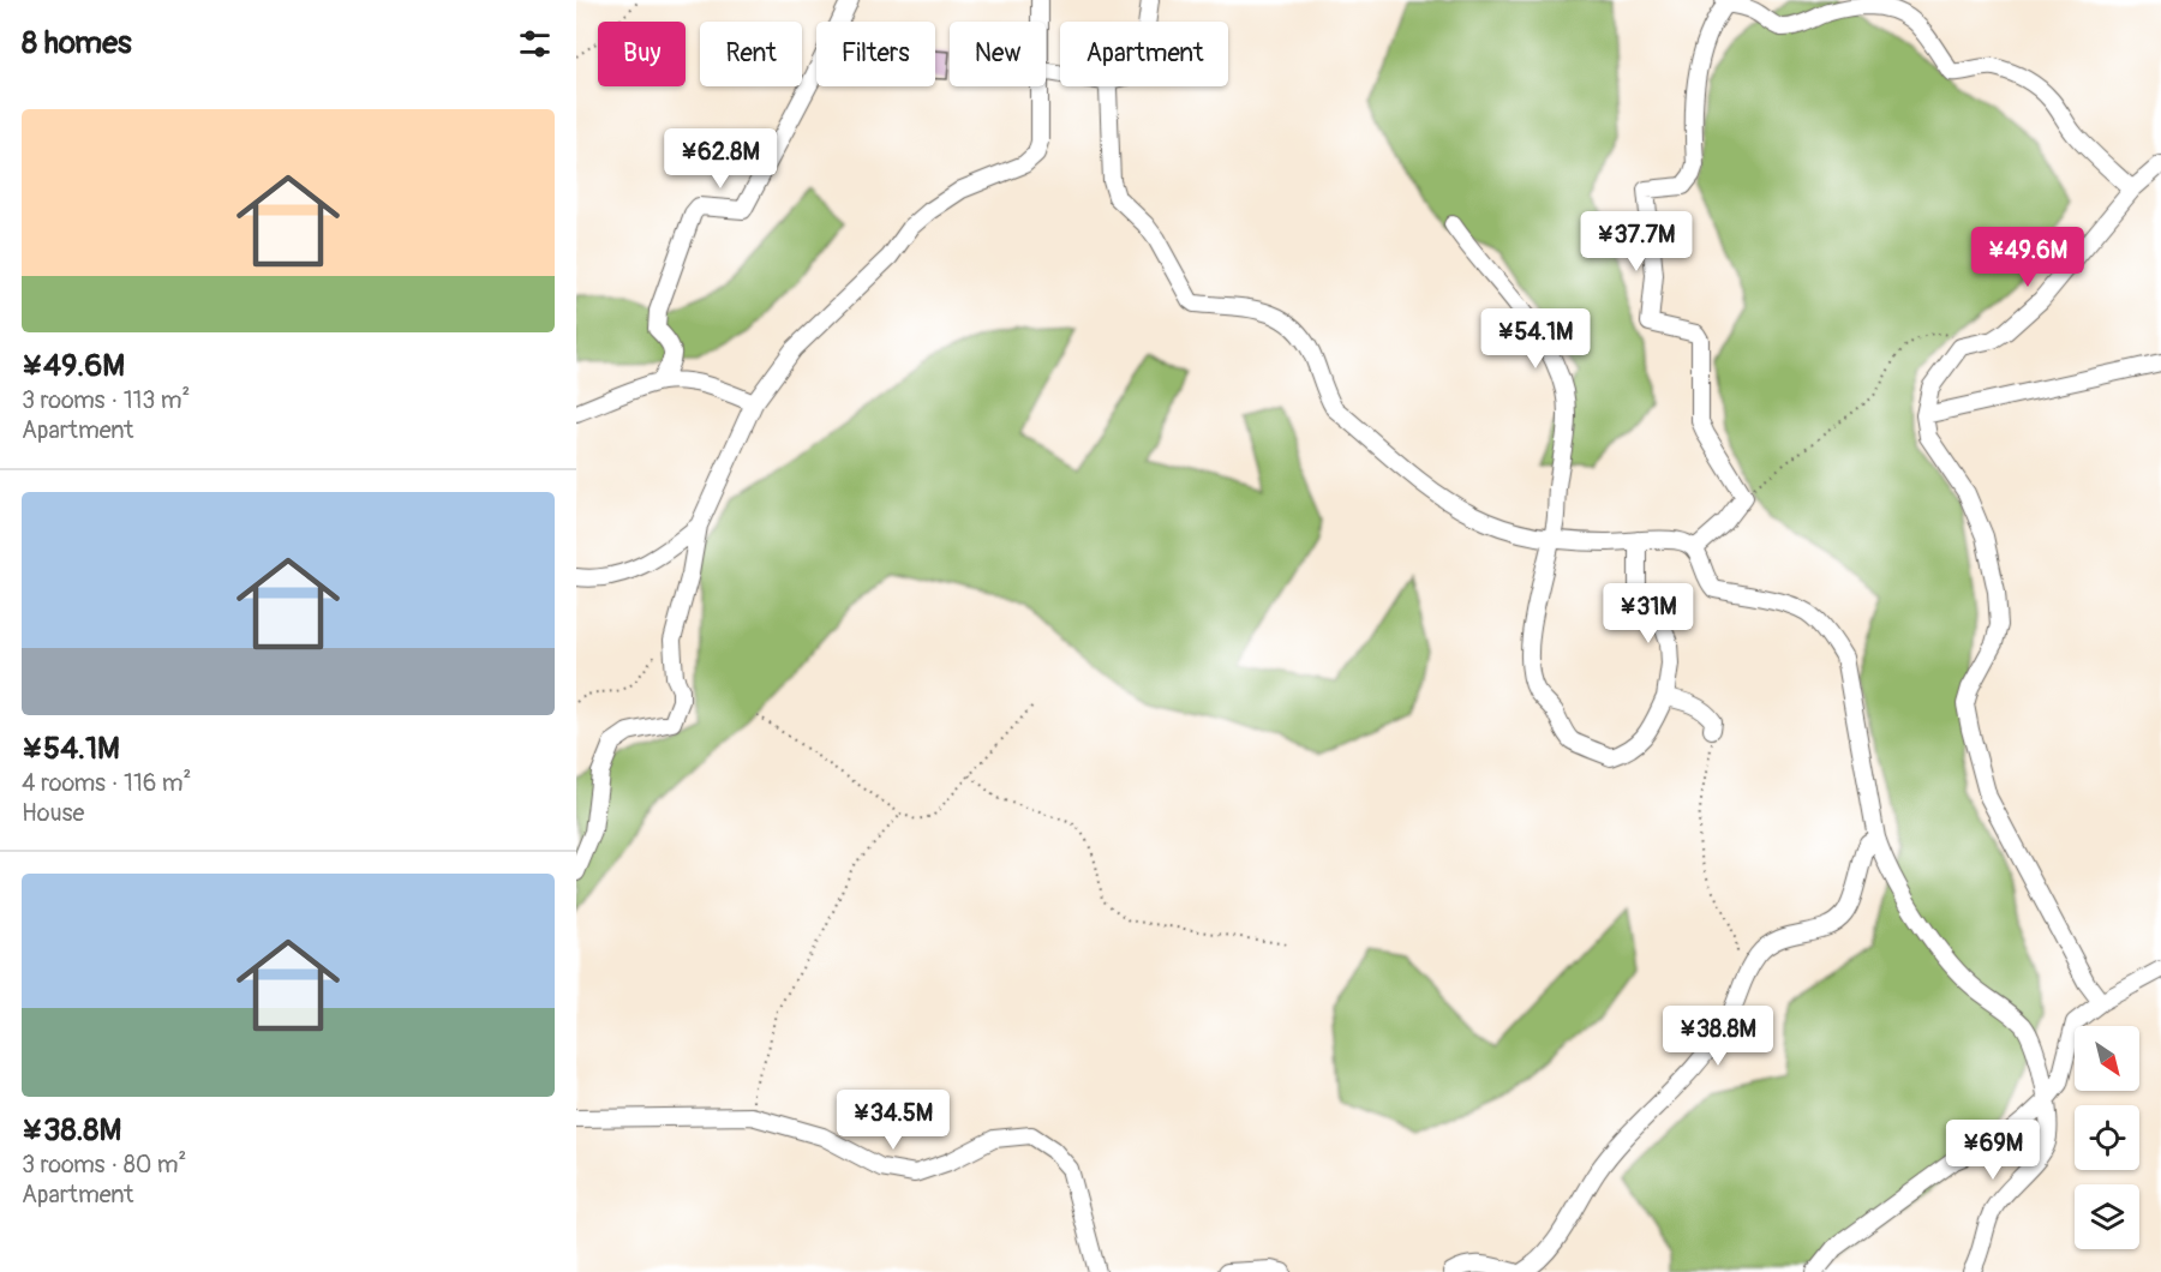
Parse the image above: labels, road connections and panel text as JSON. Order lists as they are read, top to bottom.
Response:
{
  "north": "bottom right",
  "page": {
    "heading": "8 homes",
    "chip": [
      "Buy",
      "Rent",
      "Filters",
      "New",
      "Apartment"
    ],
    "list": [
      {
        "name": "¥49.6M",
        "note": "3 rooms · 113 m² · Apartment"
      },
      {
        "name": "¥54.1M",
        "note": "4 rooms · 116 m² · House"
      },
      {
        "name": "¥38.8M",
        "note": "3 rooms · 80 m² · Apartment"
      }
    ],
    "price": [
      "¥62.8M",
      "¥37.7M",
      "¥49.6M",
      "¥54.1M",
      "¥31M",
      "¥38.8M",
      "¥34.5M",
      "¥69M"
    ]
  }
}
